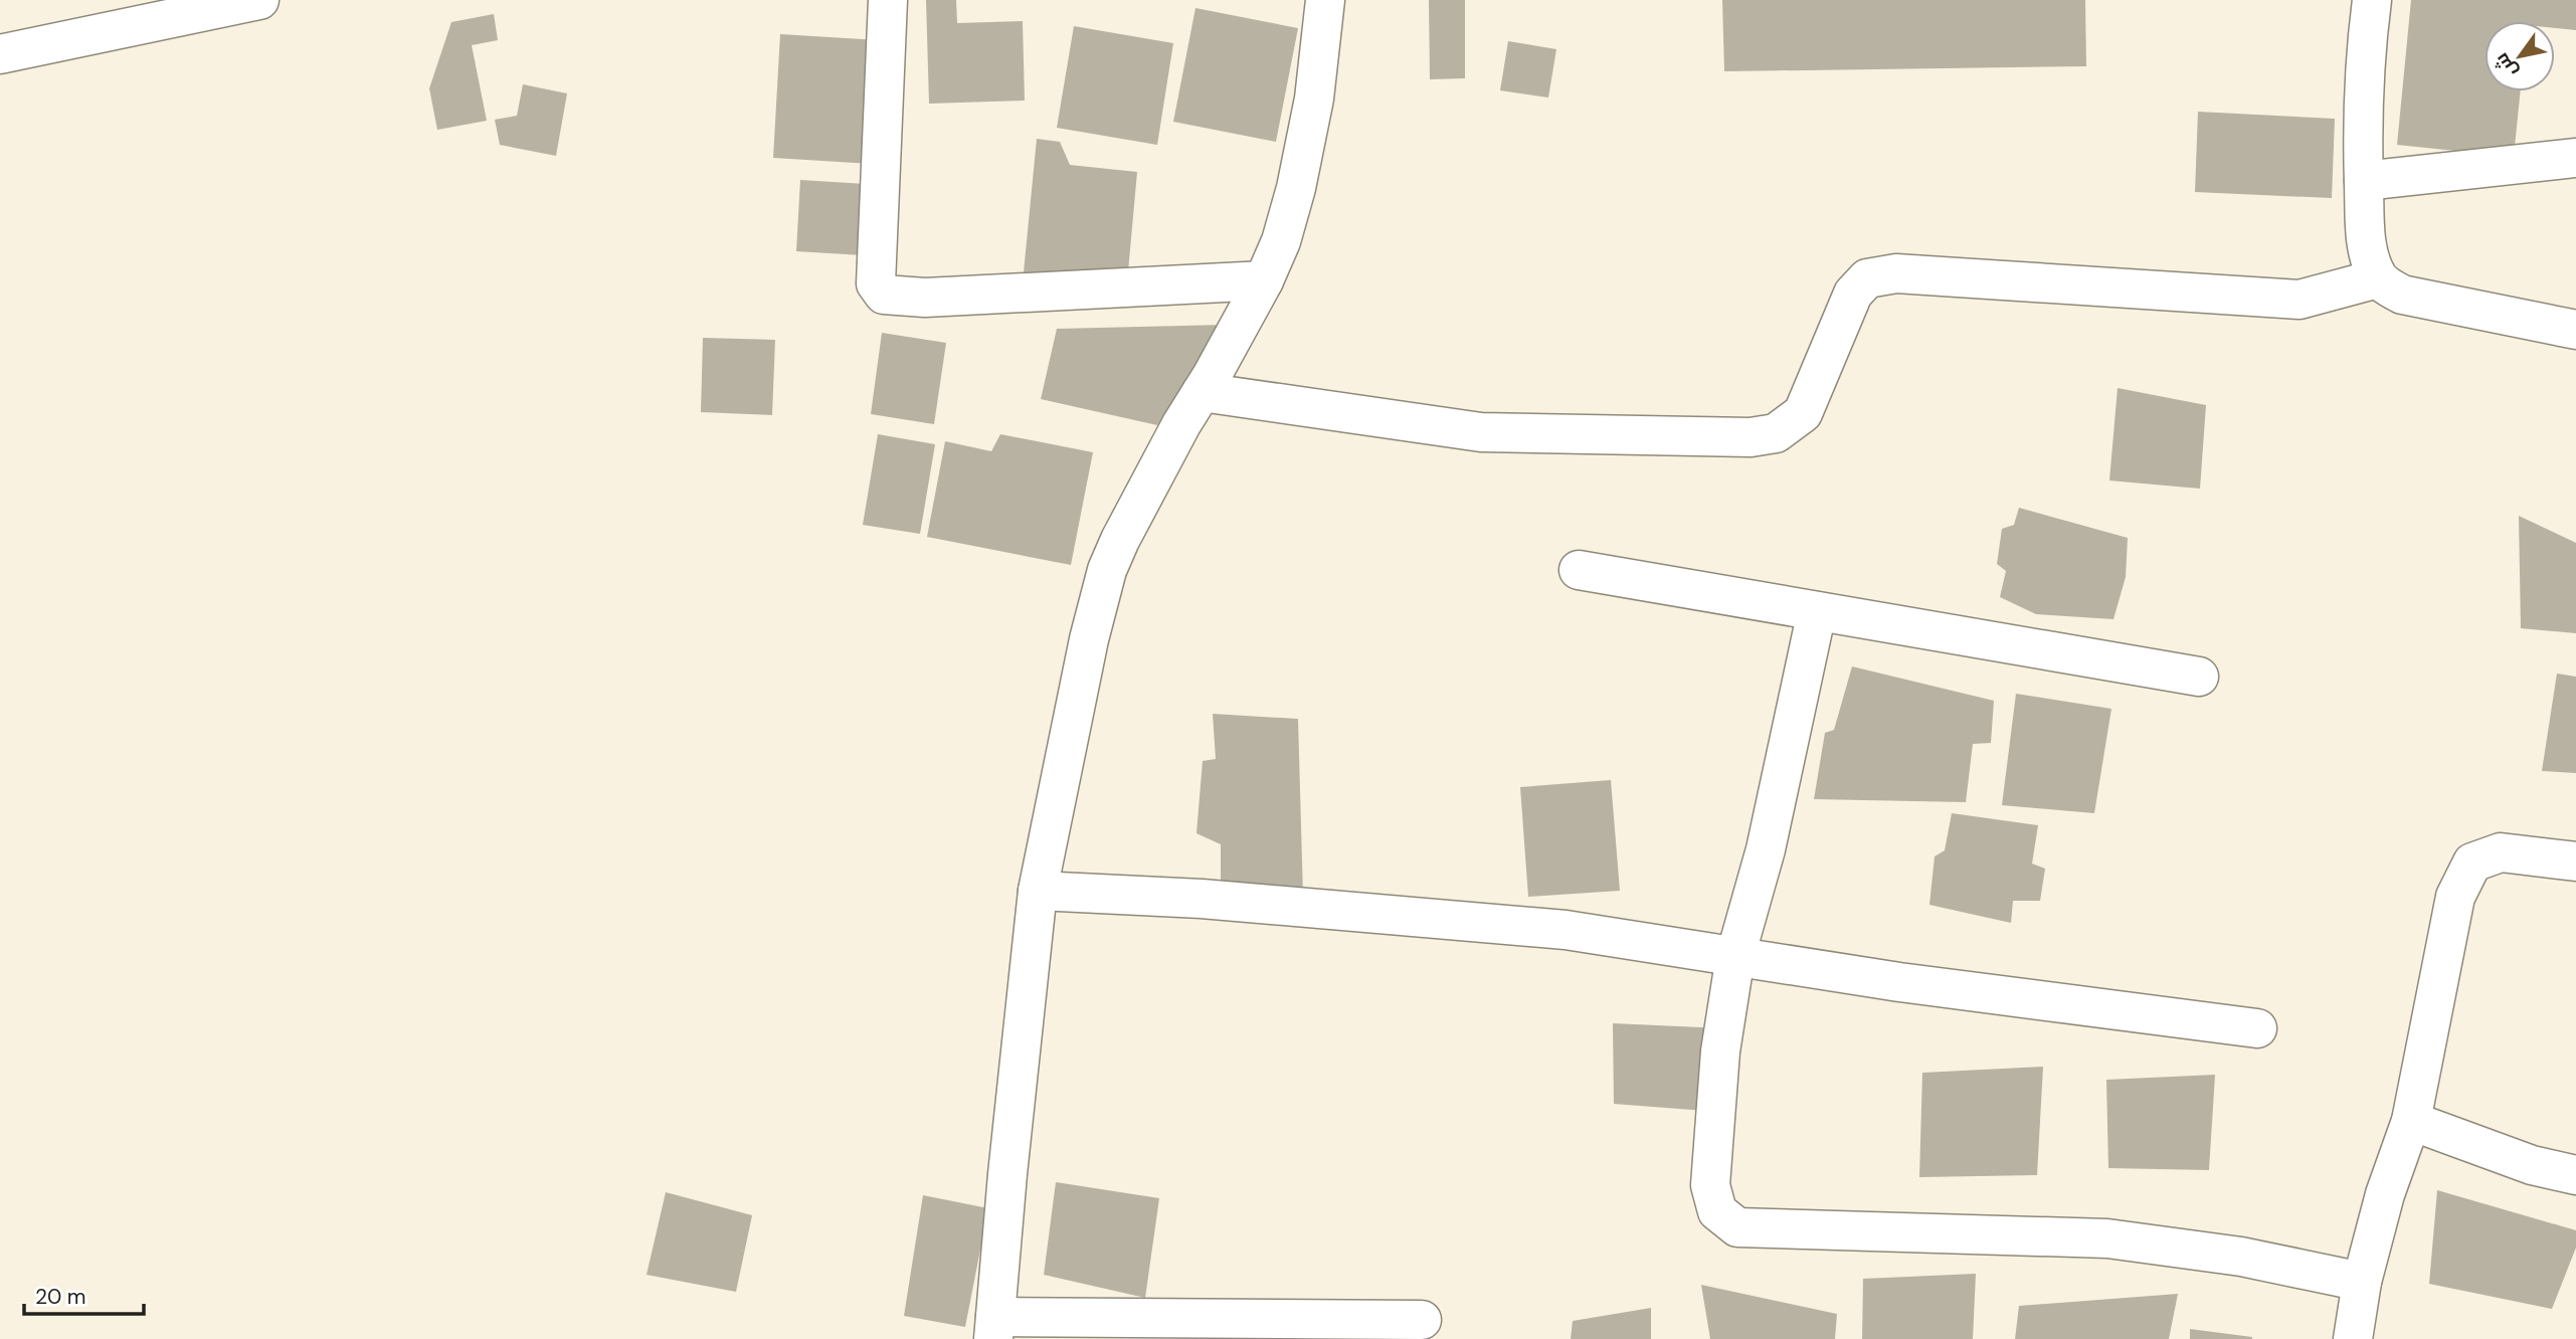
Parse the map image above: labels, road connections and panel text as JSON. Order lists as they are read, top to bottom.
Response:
{
  "scale_bar": "20 m",
  "north": "bottom left"
}
